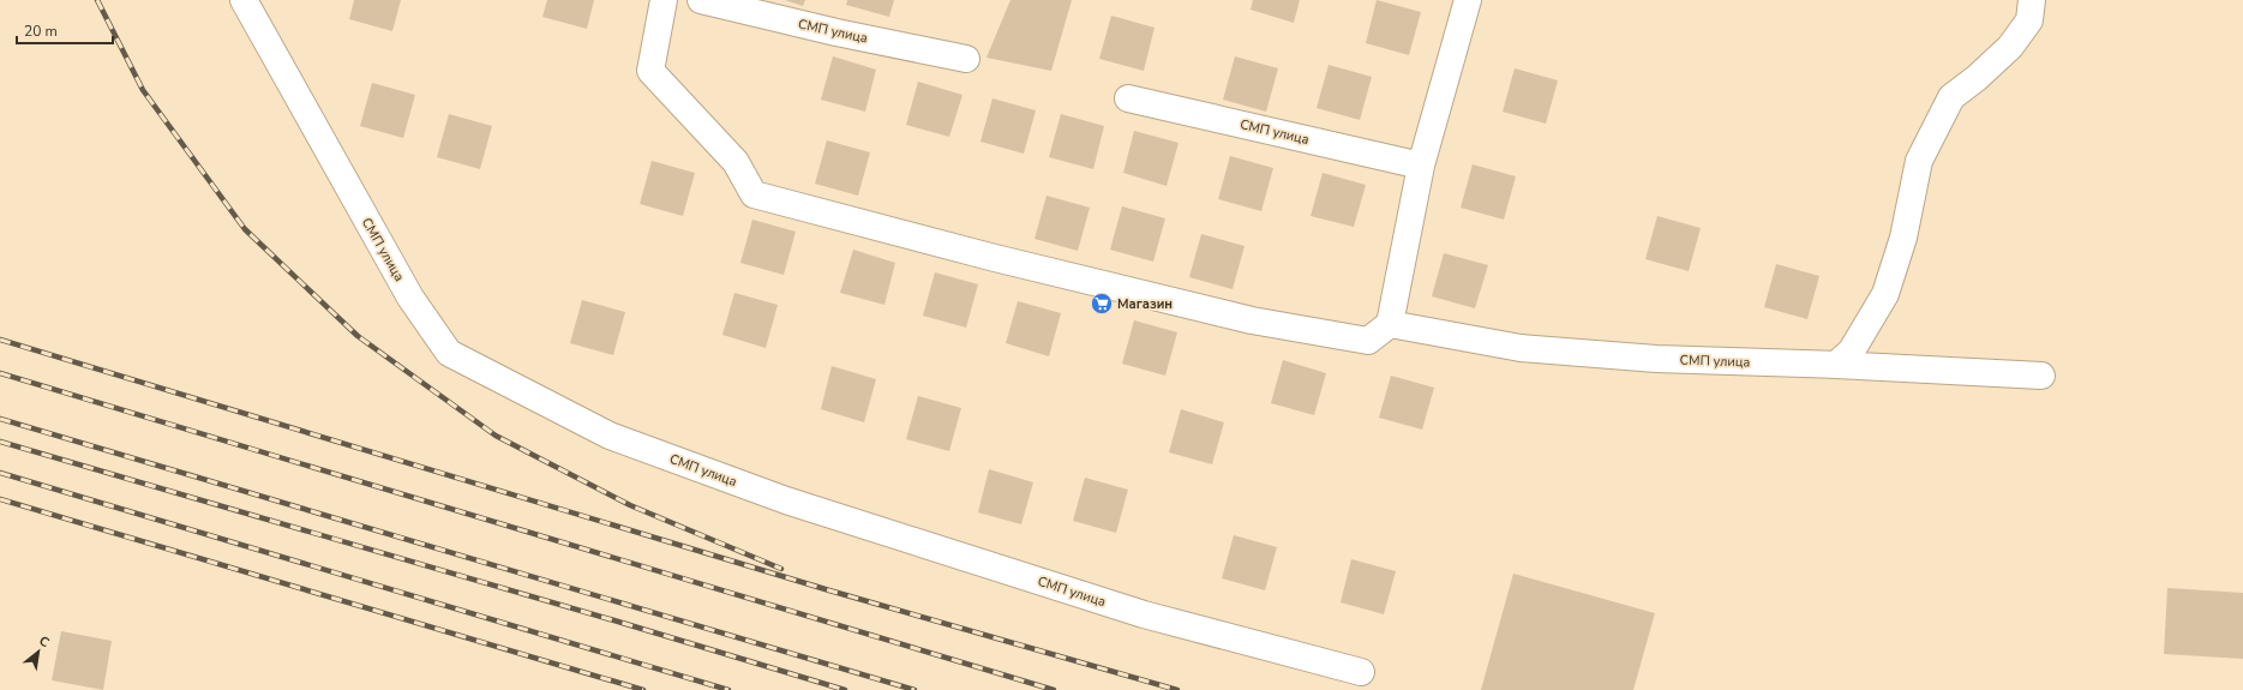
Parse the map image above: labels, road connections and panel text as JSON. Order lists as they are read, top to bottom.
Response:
{
  "streets": {
    "street": ["СМП улица"]
  },
  "places": {
    "supermarket": ["Магазин"]
  },
  "scale_bar": "20 m",
  "north": "top right"
}
